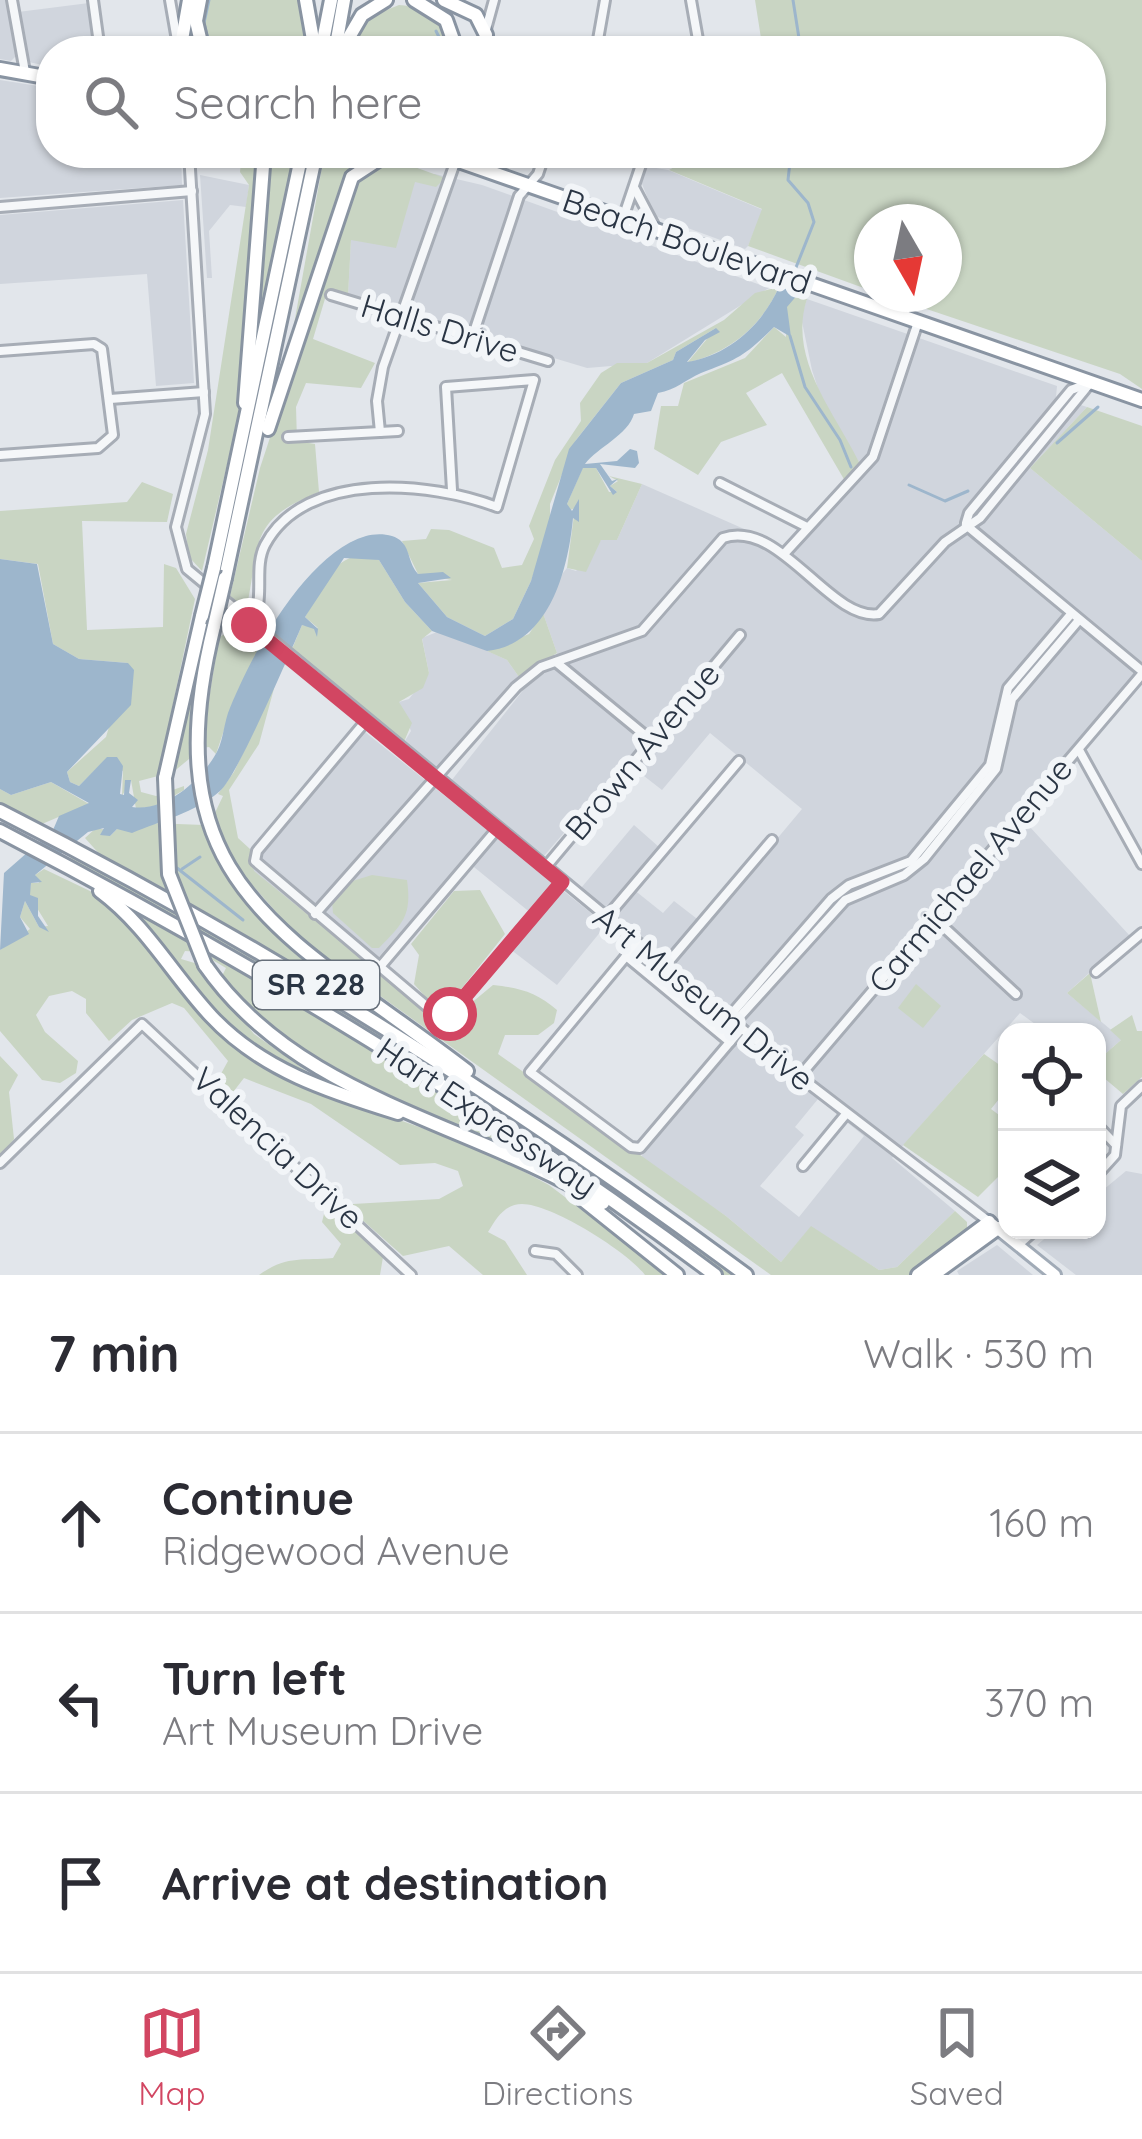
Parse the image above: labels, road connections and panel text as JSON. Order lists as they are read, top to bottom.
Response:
{
  "streets": {
    "highway": ["Beach Boulevard", "SR 228", "Hart Expressway"],
    "main road": ["Art Museum Drive"],
    "street": [
      "Halls Drive",
      "Brown Avenue",
      "Carmichael Avenue",
      "Valencia Drive"
    ]
  },
  "crossings": [
    ["Brown Avenue", "Art Museum Drive"],
    ["Carmichael Avenue", "Art Museum Drive"]
  ],
  "north": "bottom",
  "page": {
    "search": "Search here",
    "heading": ["7 min", "Walk · 530 m"],
    "list": [
      ["Continue", "Ridgewood Avenue", "160 m"],
      ["Turn left", "Art Museum Drive", "370 m"],
      "Arrive at destination"
    ],
    "nav": ["Map", "Directions", "Saved"]
  }
}
